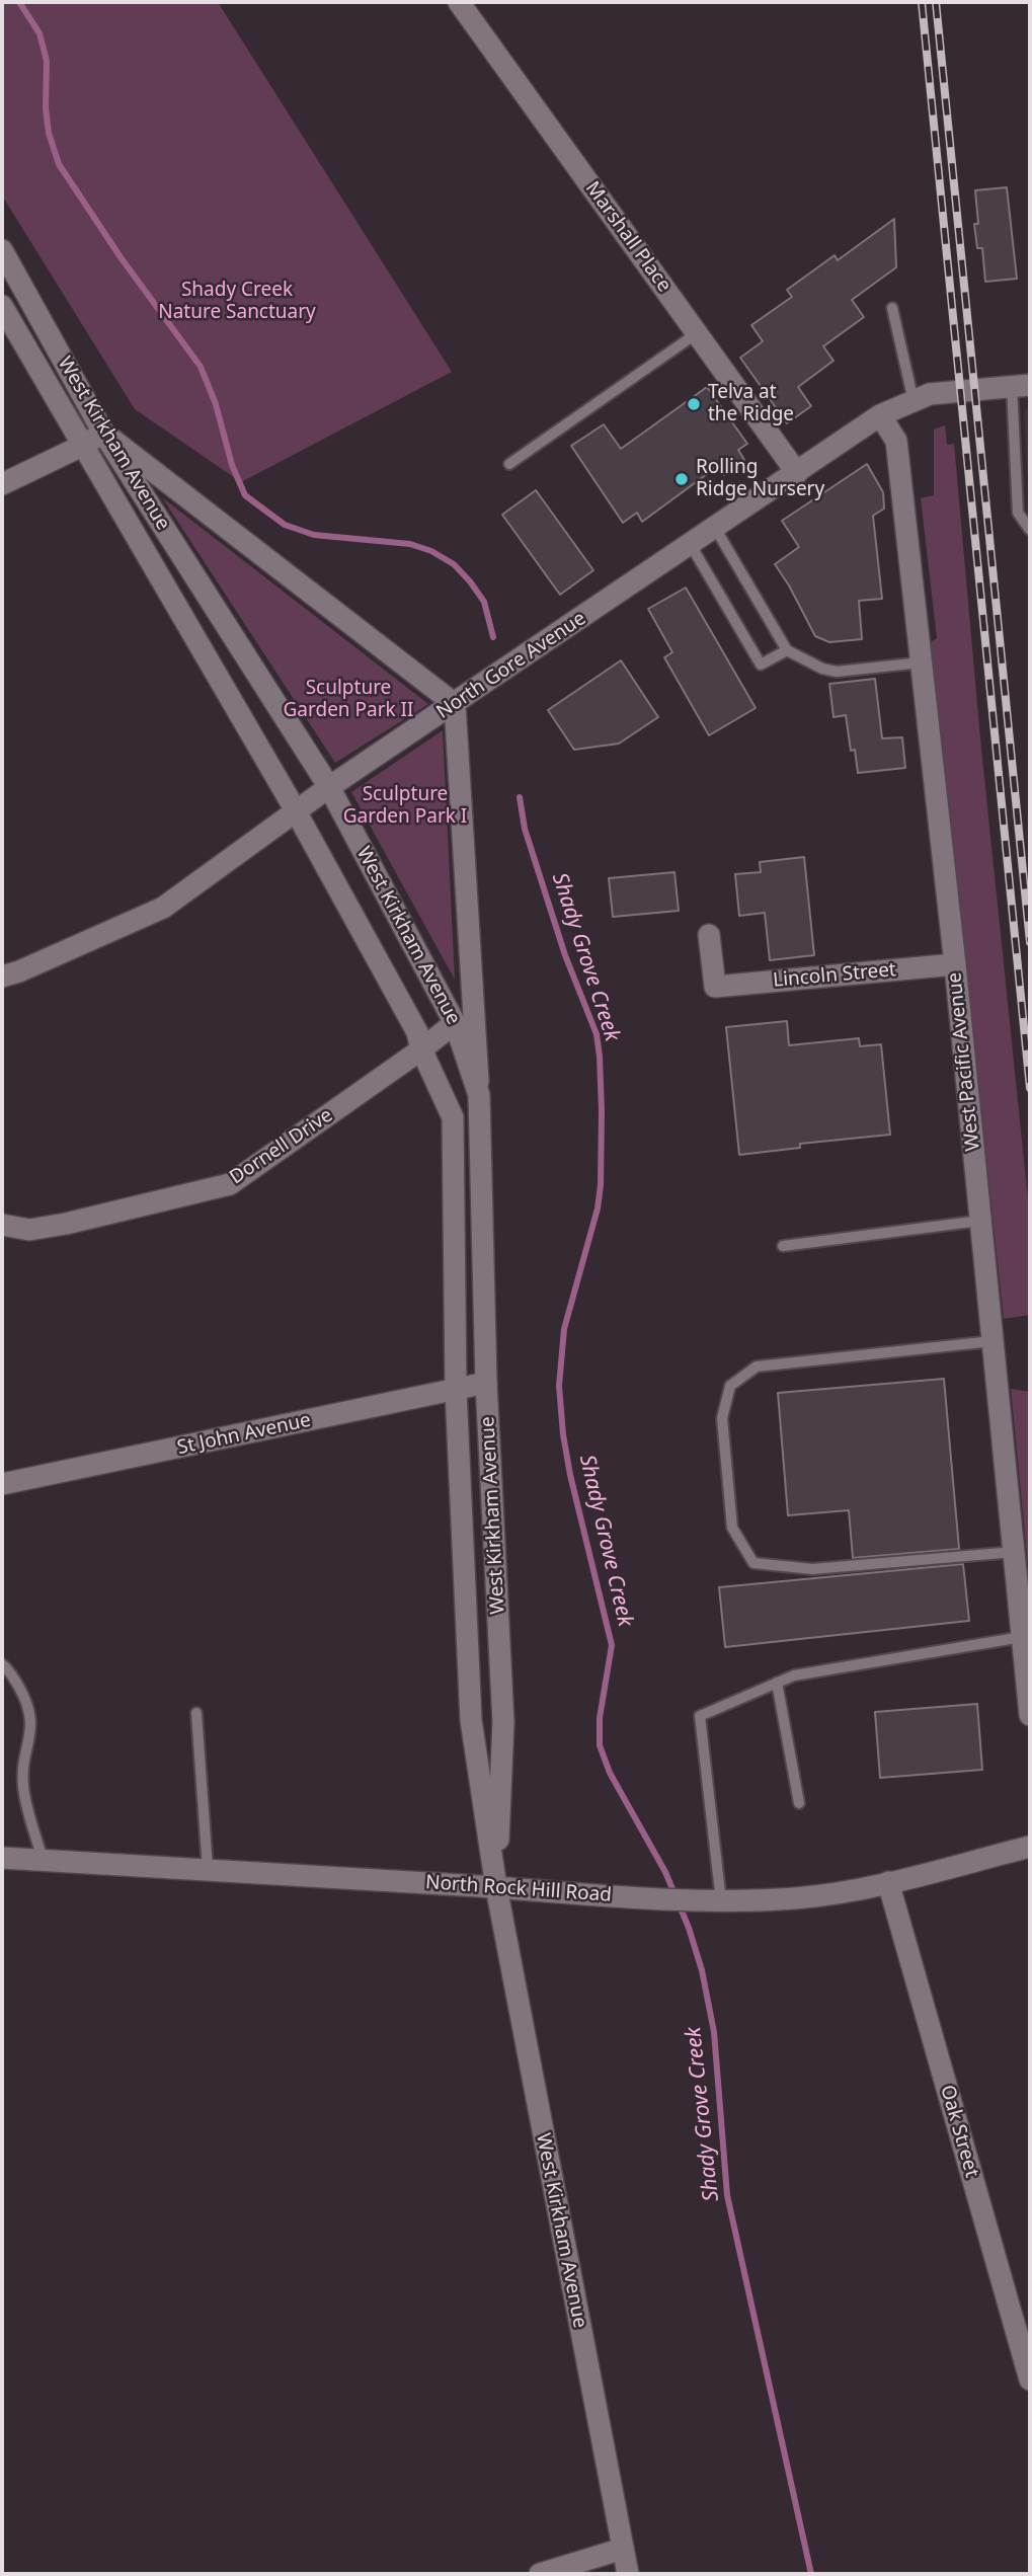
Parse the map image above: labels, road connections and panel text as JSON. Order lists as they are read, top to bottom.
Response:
{
  "streets": {
    "street": [
      "Marshall Place",
      "West Kirkham Avenue",
      "North Gore Avenue",
      "Lincoln Street",
      "West Pacific Avenue",
      "Dornell Drive",
      "St John Avenue",
      "North Rock Hill Road",
      "Oak Street"
    ]
  },
  "crossings": [
    ["Marshall Place", "North Gore Avenue"],
    ["West Kirkham Avenue", "North Gore Avenue"],
    ["West Kirkham Avenue", "Dornell Drive"],
    ["West Kirkham Avenue", "St John Avenue"],
    ["West Kirkham Avenue", "North Rock Hill Road"],
    ["North Gore Avenue", "West Pacific Avenue"],
    ["Lincoln Street", "West Pacific Avenue"],
    ["North Rock Hill Road", "Oak Street"]
  ],
  "water": ["Shady Grove Creek"],
  "parks": ["Shady Creek Nature Sanctuary", "Sculpture Garden Park II", "Sculpture Garden Park I"],
  "places": ["Telva at the Ridge", "Rolling Ridge Nursery"]
}
